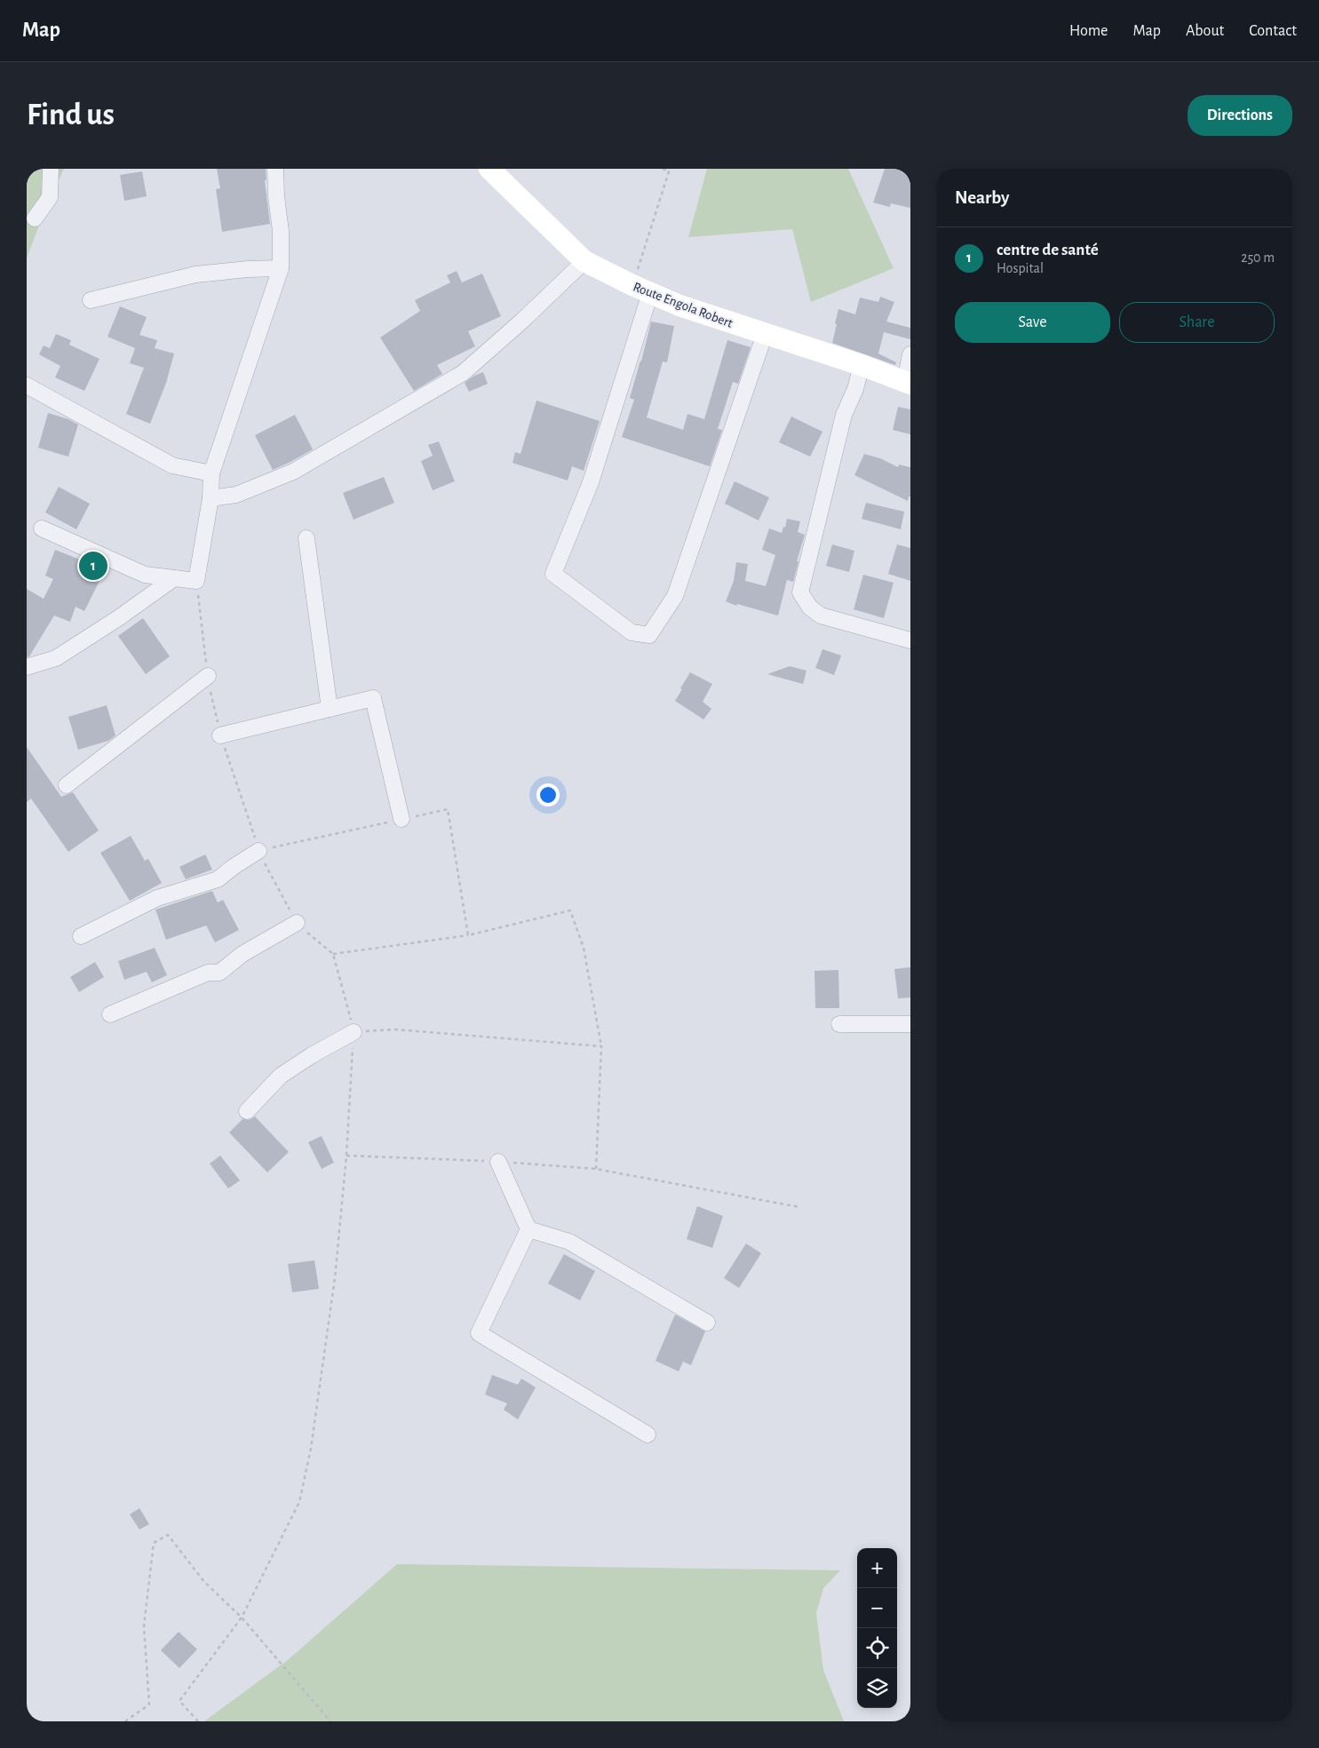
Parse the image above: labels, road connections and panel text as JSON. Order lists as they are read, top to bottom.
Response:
{
  "streets": {
    "street": ["Route Engola Robert"]
  },
  "page": {
    "header": "Map",
    "nav": [
      "Home",
      "Map",
      "About",
      "Contact"
    ],
    "buttons": [
      "Directions",
      ["Save", "Share"]
    ],
    "title": "Find us",
    "heading": "Nearby",
    "list": [
      {
        "mark": "1",
        "name": "centre de santé",
        "note": "Hospital",
        "value": "250 m"
      }
    ],
    "pins": "1",
    "map_buttons": ["+", "−"]
  }
}
